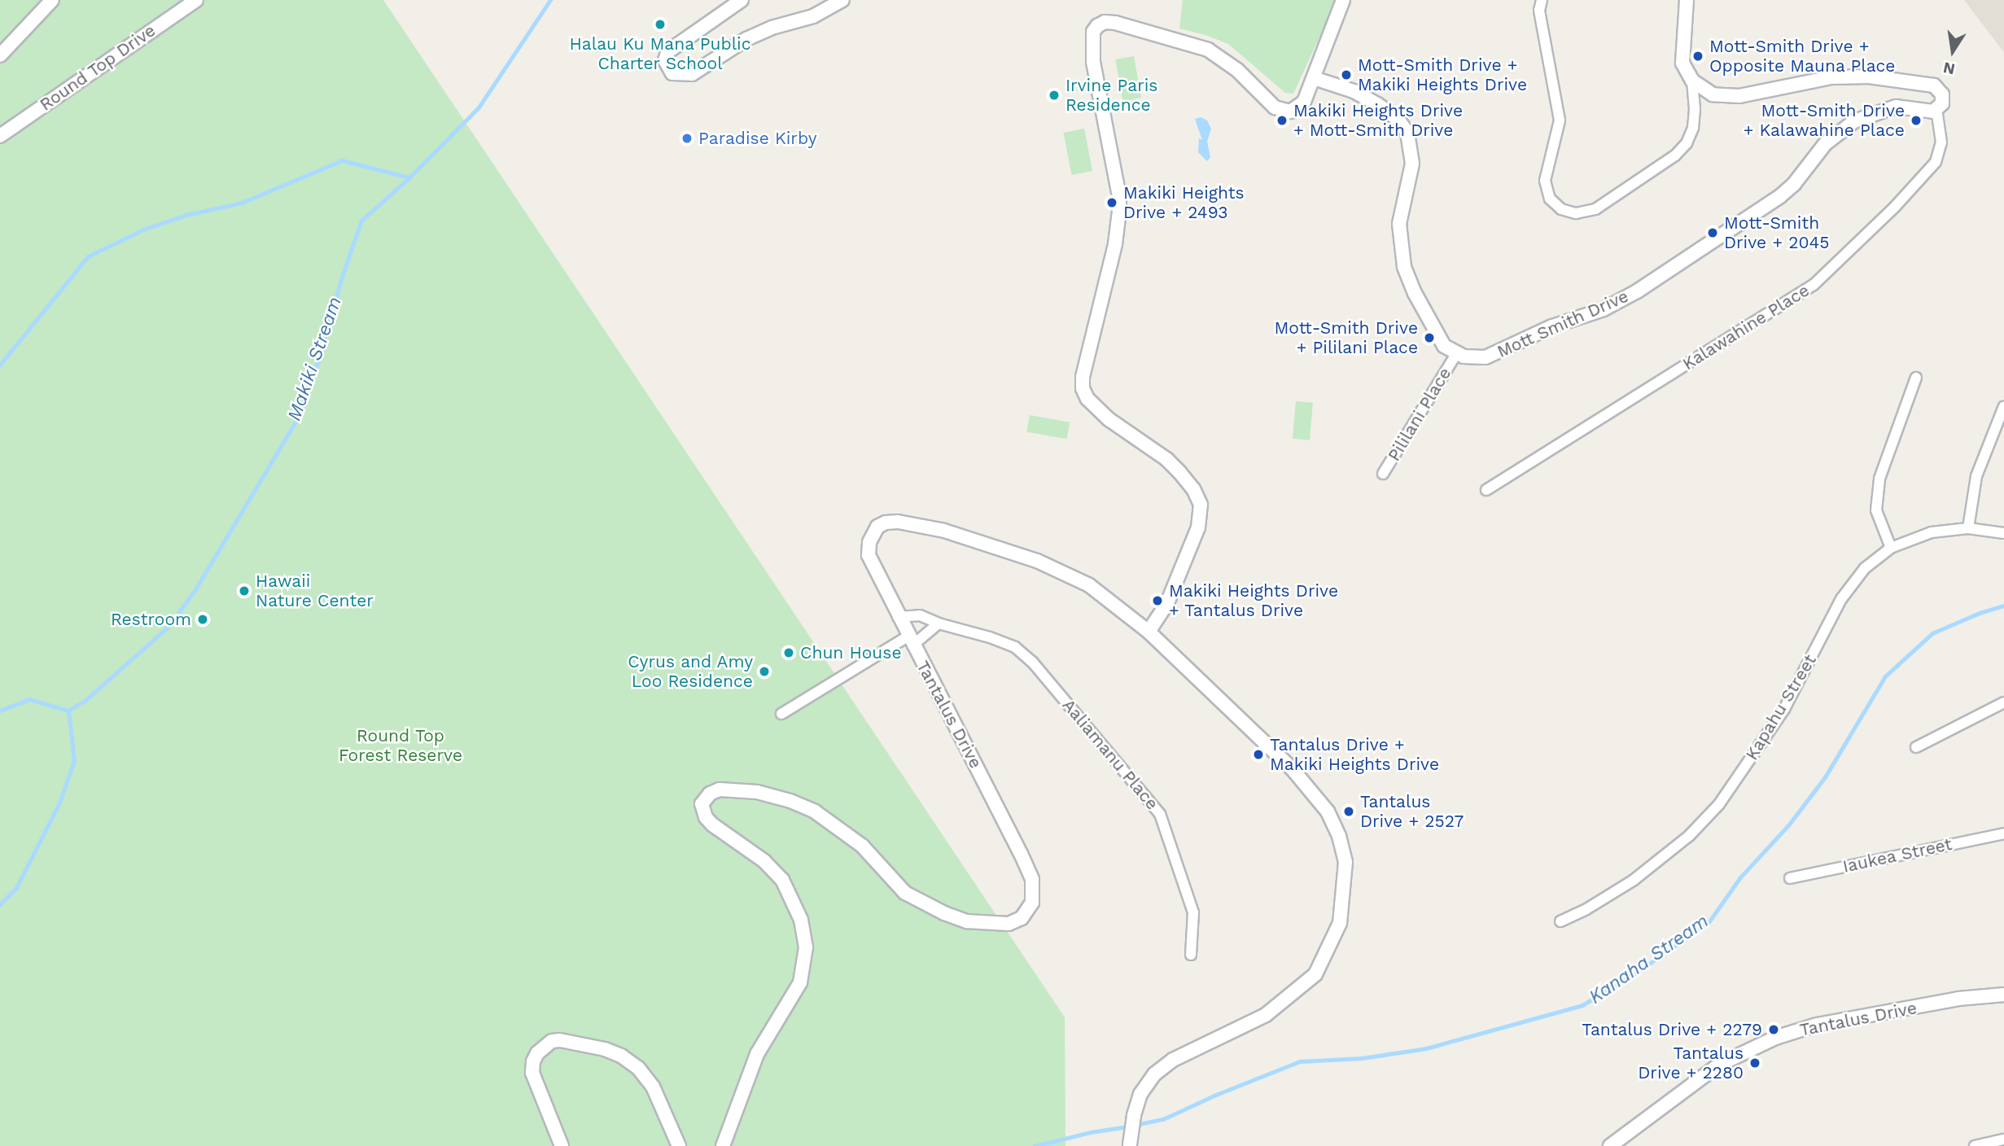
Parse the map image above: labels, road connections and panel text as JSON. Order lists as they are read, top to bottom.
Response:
{
  "streets": {
    "street": [
      "Round Top Drive",
      "Mott Smith Drive",
      "Kalawahine Place",
      "Pililani Place",
      "Kapahu Street",
      "Tantalus Drive",
      "Aaliamanu Place",
      "Iaukea Street"
    ]
  },
  "crossings": [
    ["Mott Smith Drive", "Kalawahine Place"],
    ["Mott Smith Drive", "Pililani Place"],
    ["Tantalus Drive", "Aaliamanu Place"]
  ],
  "water": ["Makiki Stream", "Kanaha Stream"],
  "parks": ["Round Top Forest Reserve"],
  "places": [
    "Halau Ku Mana Public Charter School",
    "Mott-Smith Drive + Opposite Mauna Place",
    "Mott-Smith Drive + Makiki Heights Drive",
    "Irvine Paris Residence",
    "Makiki Heights Drive + Mott-Smith Drive",
    "Mott-Smith Drive + Kalawahine Place",
    "Paradise Kirby",
    "Makiki Heights Drive + 2493",
    "Mott-Smith Drive + 2045",
    "Mott-Smith Drive + Pililani Place",
    "Hawaii Nature Center",
    "Makiki Heights Drive + Tantalus Drive",
    "Restroom",
    "Chun House",
    "Cyrus and Amy Loo Residence",
    "Tantalus Drive + Makiki Heights Drive",
    "Tantalus Drive + 2527",
    "Tantalus Drive + 2279",
    "Tantalus Drive + 2280"
  ],
  "north": "bottom"
}
